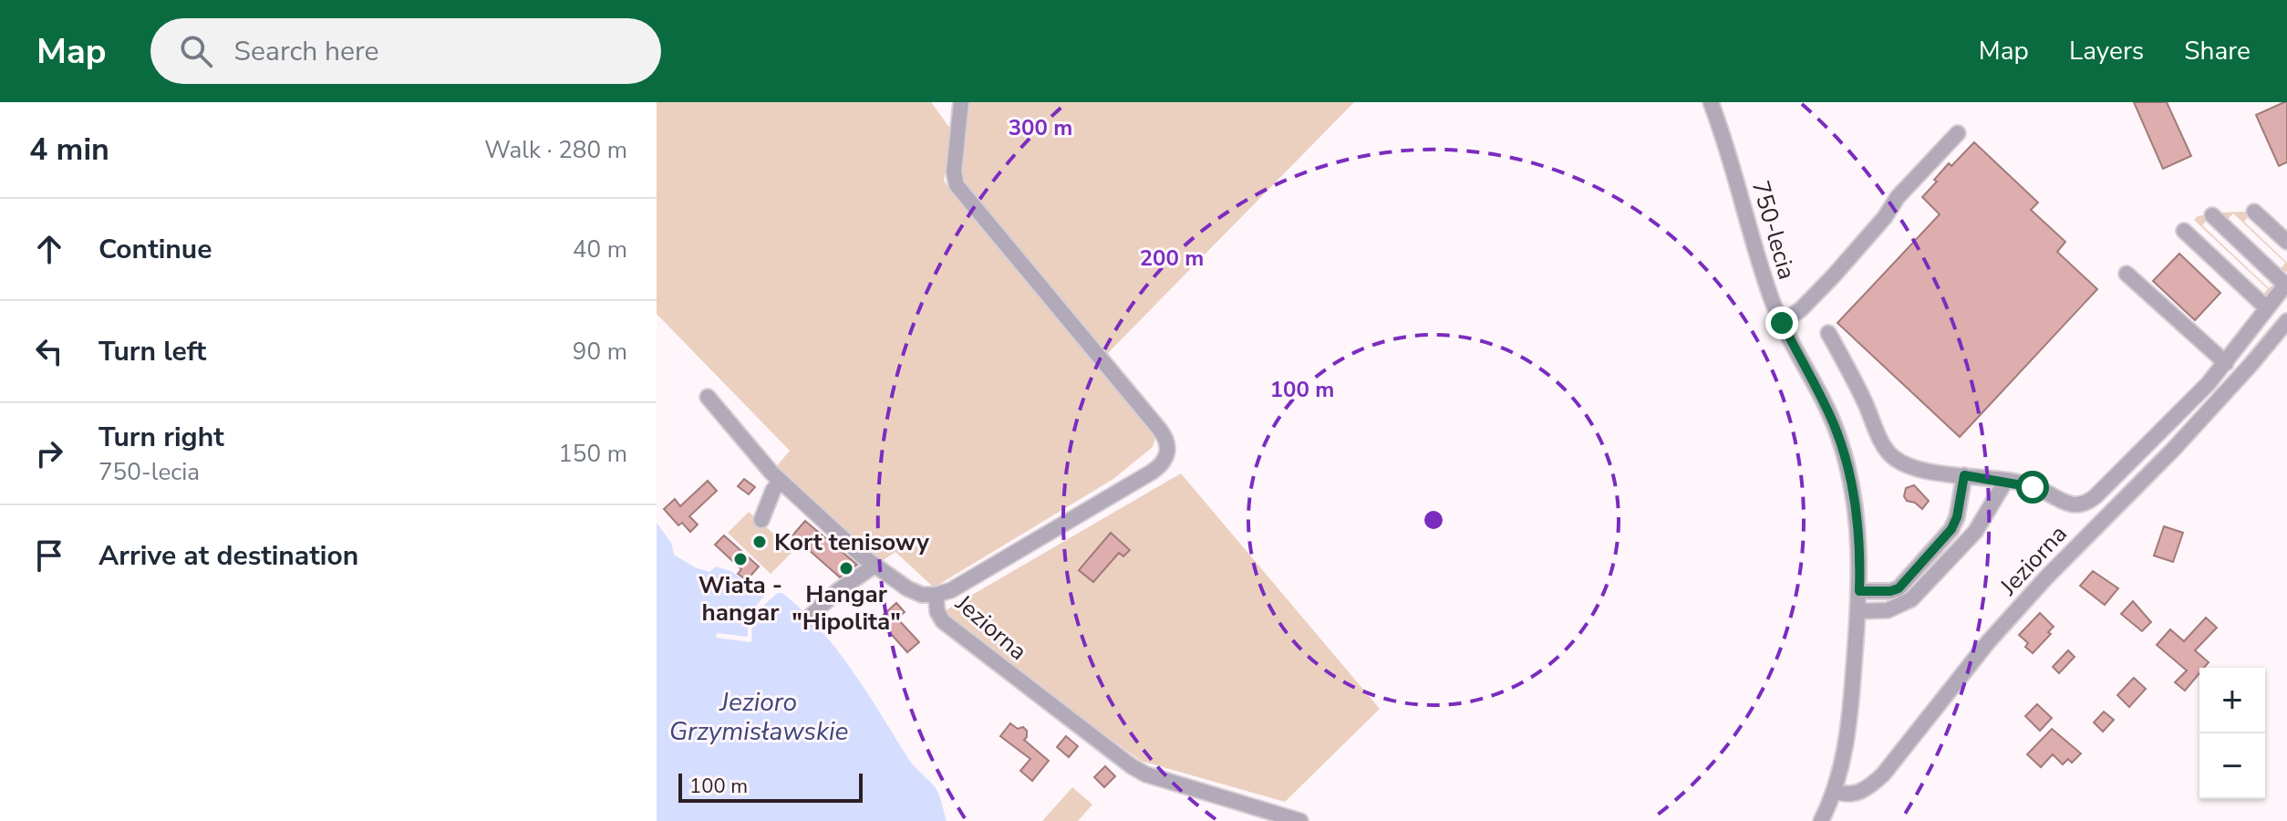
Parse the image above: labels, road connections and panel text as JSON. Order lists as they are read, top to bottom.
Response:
{
  "streets": {
    "street": ["750-lecia", "Jeziorna"]
  },
  "crossings": [
    ["750-lecia", "Jeziorna"]
  ],
  "water": ["Jezioro Grzymisławskie"],
  "places": ["Kort tenisowy", "Wiata - hangar", "Hangar \"Hipolita\""],
  "scale_bar": "100 m",
  "page": {
    "header": "Map",
    "search": "Search here",
    "nav": ["Map", "Layers", "Share"],
    "heading": ["4 min", "Walk · 280 m"],
    "list": [
      ["Continue", "40 m"],
      ["Turn left", "90 m"],
      ["Turn right", "750-lecia", "150 m"],
      "Arrive at destination"
    ],
    "map_buttons": ["+", "−"],
    "scale": "100 m"
  },
  "rings": ["300 m", "200 m", "100 m"]
}
